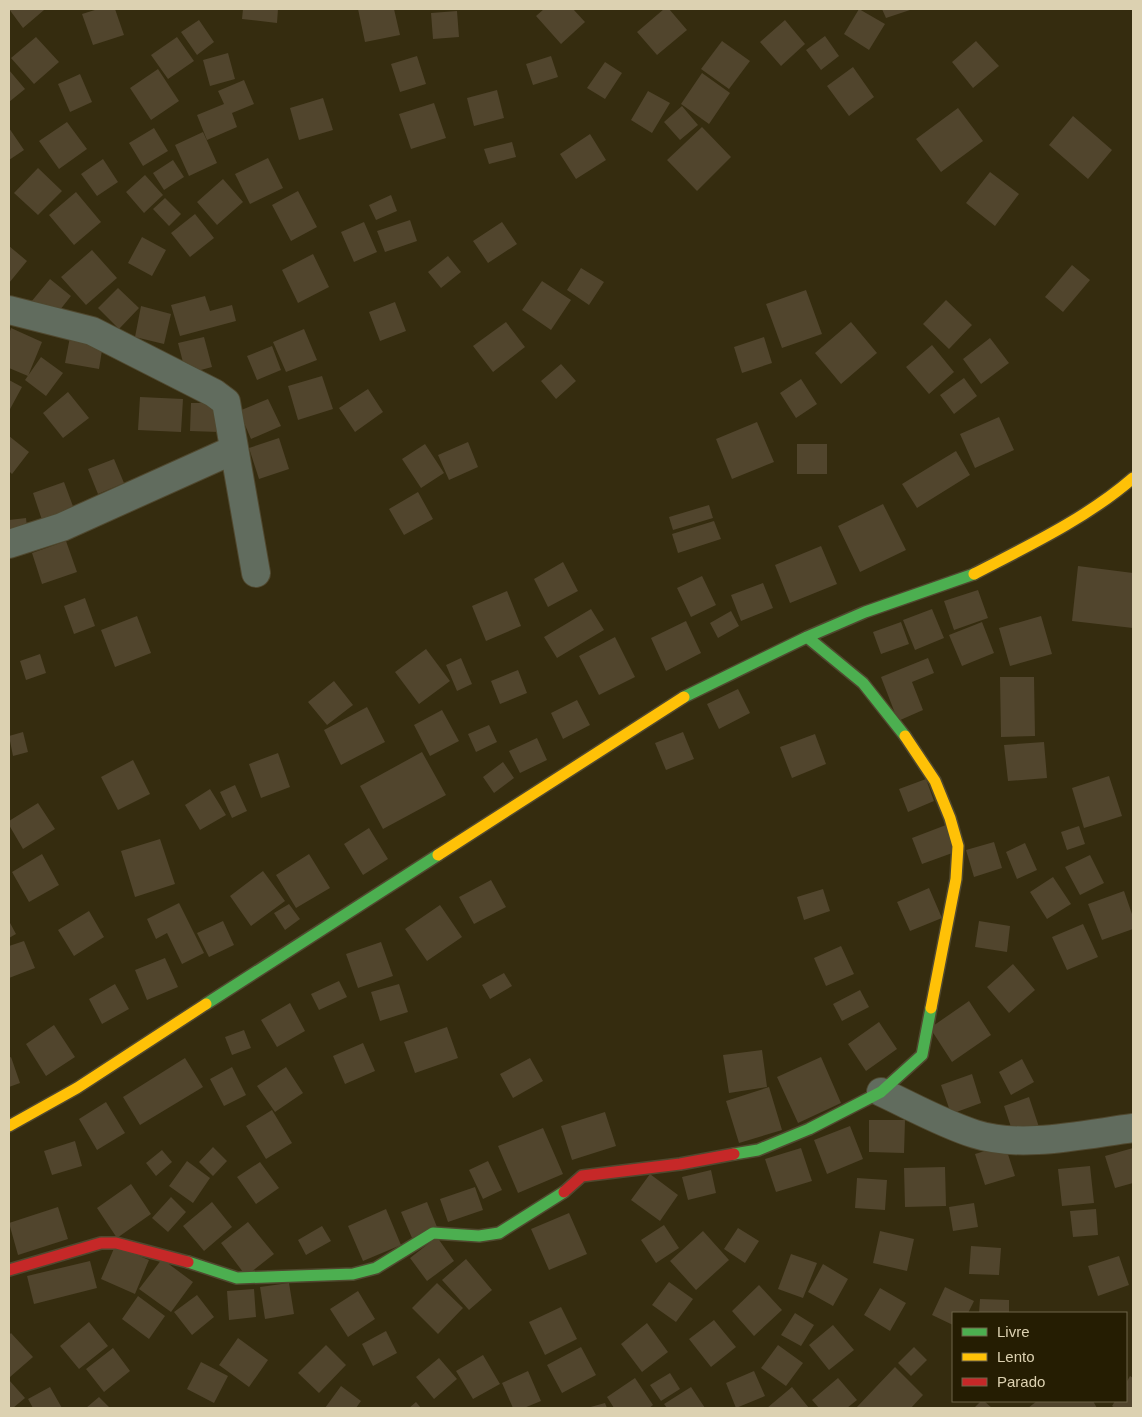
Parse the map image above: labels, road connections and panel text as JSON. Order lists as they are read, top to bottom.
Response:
{
  "legend": ["Livre", "Lento", "Parado"]
}
